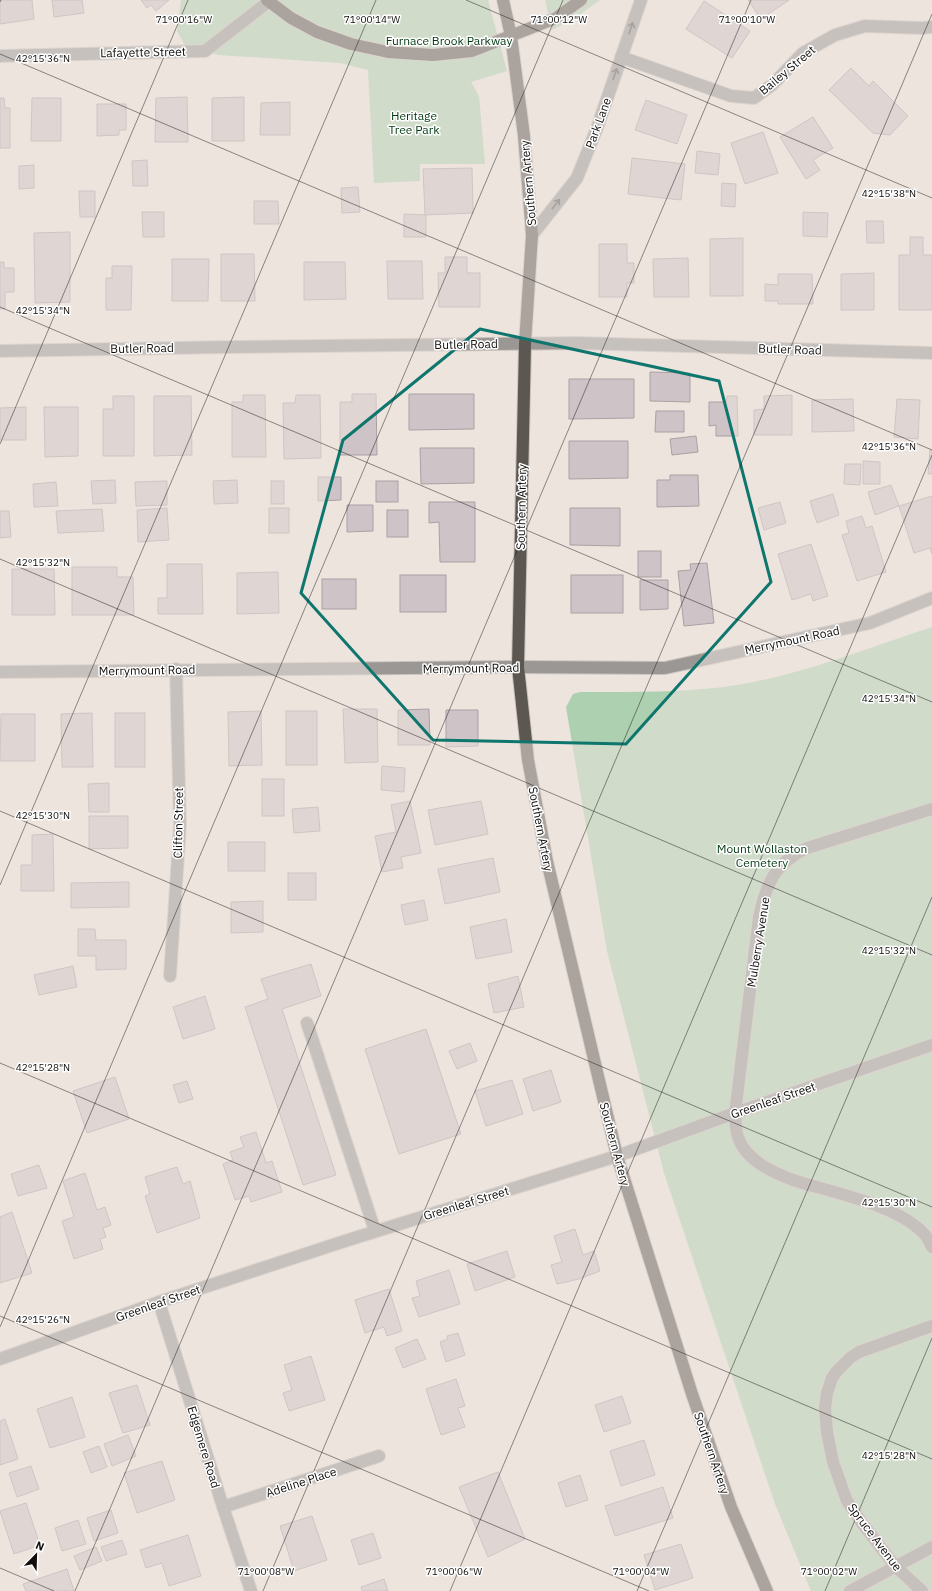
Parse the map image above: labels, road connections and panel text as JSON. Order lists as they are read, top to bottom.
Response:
{
  "streets": {
    "main road": ["Southern Artery"],
    "street": [
      "Lafayette Street",
      "Bailey Street",
      "Park Lane",
      "Butler Road",
      "Merrymount Road",
      "Clifton Street",
      "Mulberry Avenue",
      "Greenleaf Street",
      "Edgemere Road",
      "Adeline Place",
      "Spruce Avenue"
    ]
  },
  "crossings": [
    ["Bailey Street", "Park Lane"],
    ["Park Lane", "Southern Artery"],
    ["Southern Artery", "Butler Road"],
    ["Southern Artery", "Merrymount Road"],
    ["Southern Artery", "Greenleaf Street"],
    ["Merrymount Road", "Clifton Street"],
    ["Mulberry Avenue", "Greenleaf Street"],
    ["Greenleaf Street", "Edgemere Road"],
    ["Edgemere Road", "Adeline Place"]
  ],
  "one_way": ["Park Lane"],
  "parks": ["Furnace Brook Parkway", "Heritage Tree Park", "Mount Wollaston Cemetery"],
  "north": "top right",
  "coordinates": [
    "71°00'16\"W",
    "71°00'14\"W",
    "71°00'12\"W",
    "71°00'10\"W",
    "42°15'36\"N",
    "42°15'38\"N",
    "42°15'34\"N",
    "42°15'32\"N",
    "42°15'30\"N",
    "42°15'28\"N",
    "42°15'26\"N",
    "71°00'08\"W",
    "71°00'06\"W",
    "71°00'04\"W",
    "71°00'02\"W"
  ]
}
